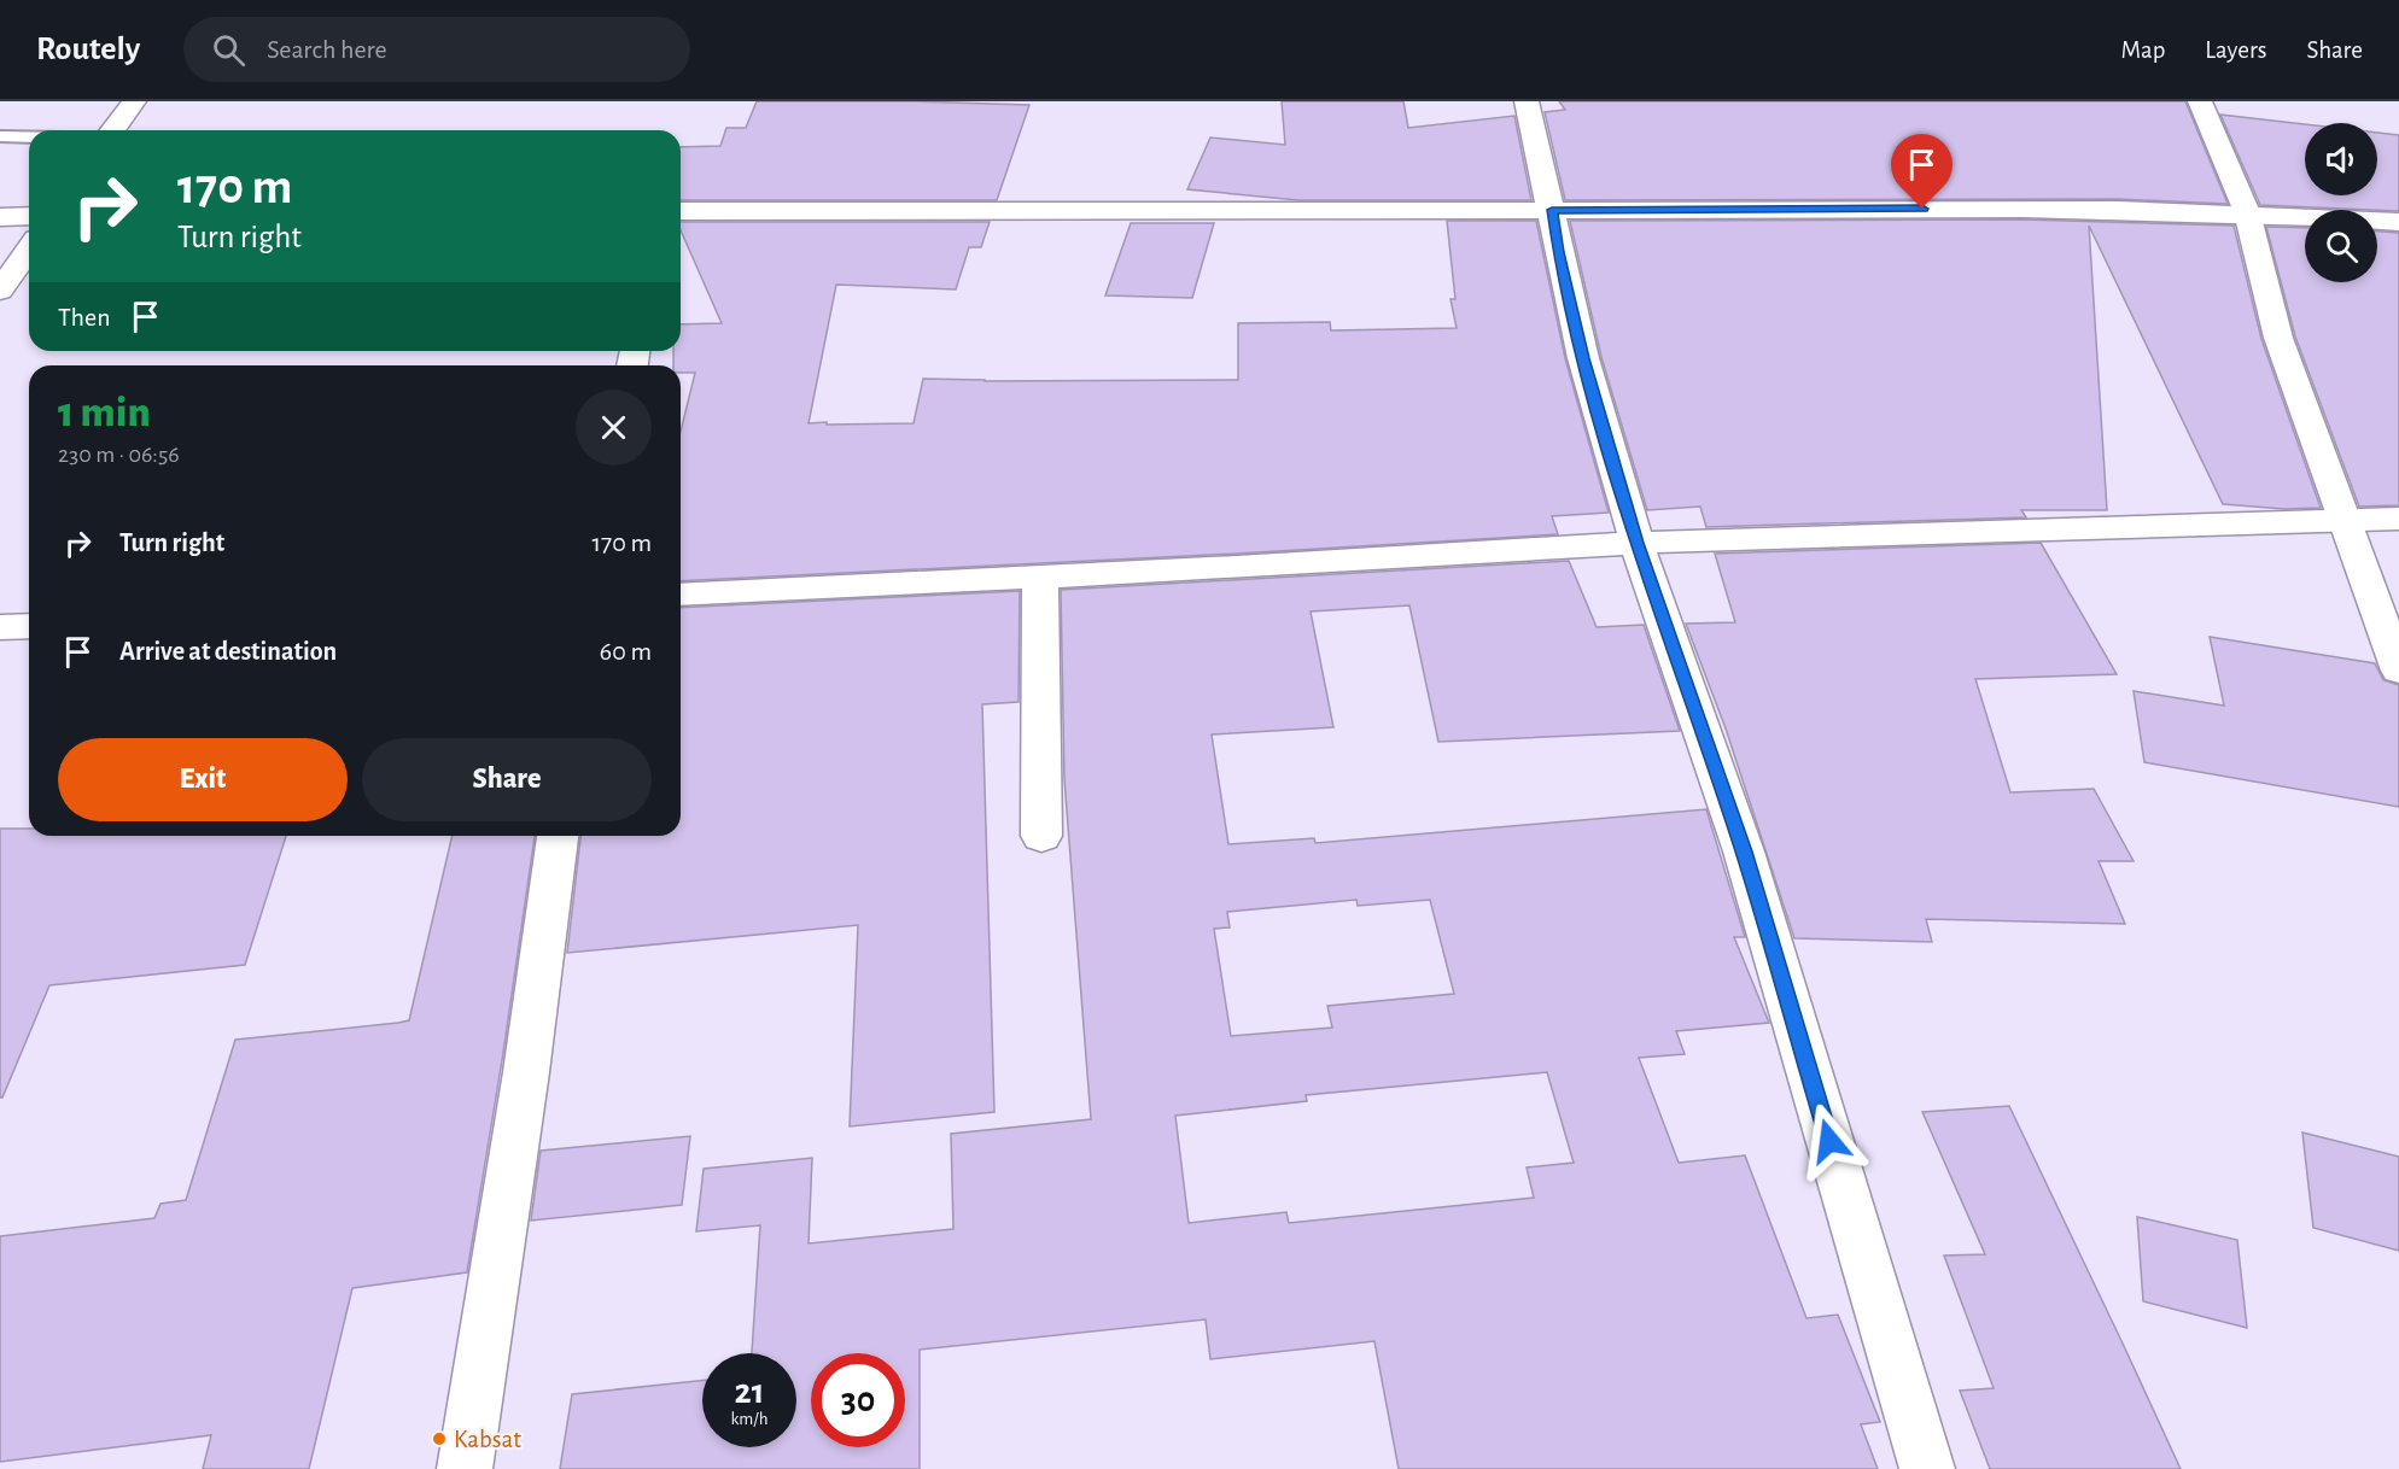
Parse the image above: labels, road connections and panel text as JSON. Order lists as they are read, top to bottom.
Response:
{
  "places": ["Kabsat"],
  "page": {
    "header": "Routely",
    "search": "Search here",
    "nav": ["Map", "Layers", "Share"],
    "turn": ["170 m", "Turn right"],
    "then": "Then",
    "heading": ["1 min", "230 m · 06:56"],
    "list": [
      {
        "name": "Turn right",
        "value": "170 m"
      },
      {
        "name": "Arrive at destination",
        "value": "60 m"
      }
    ],
    "buttons": ["Exit", "Share"],
    "speed": "21 km/h",
    "limit": "30"
  }
}
